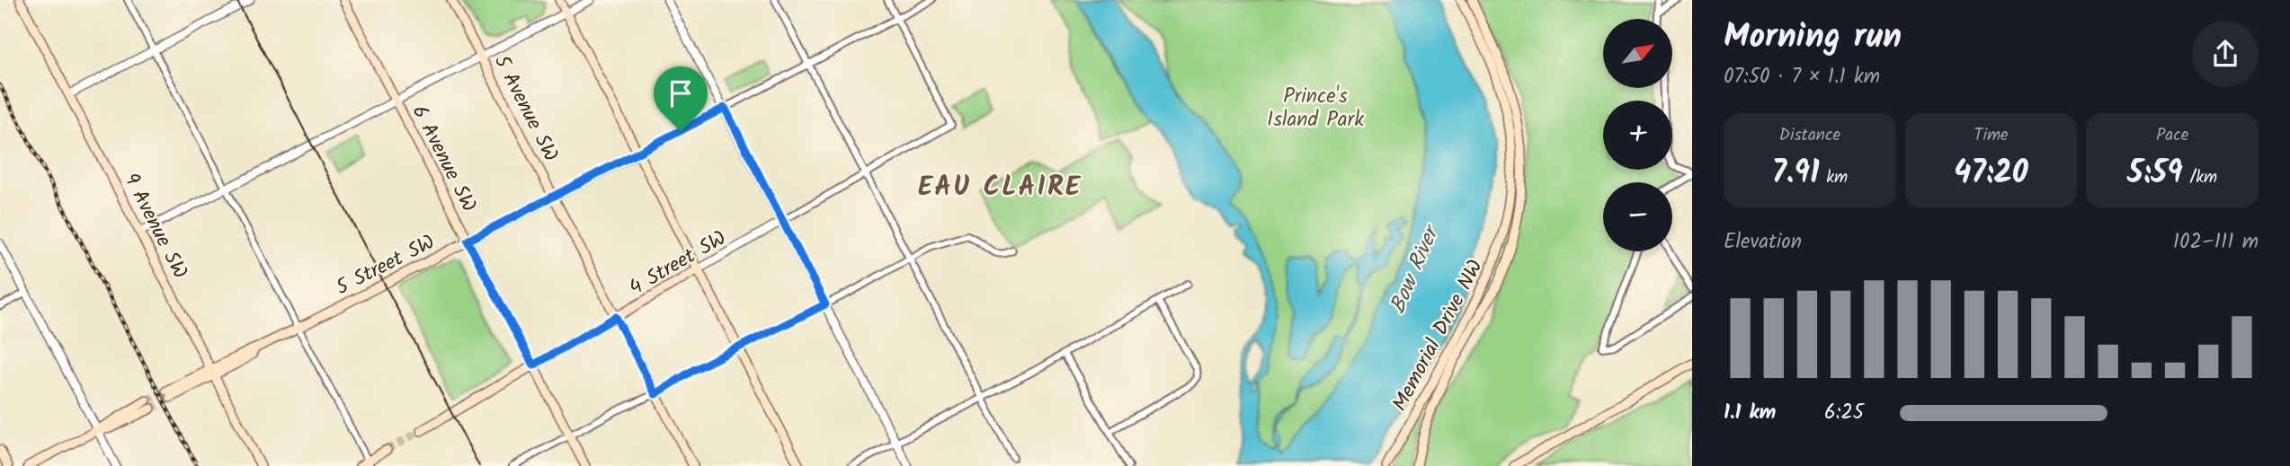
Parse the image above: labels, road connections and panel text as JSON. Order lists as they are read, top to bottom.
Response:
{
  "streets": {
    "main road": [
      "5 Avenue SW",
      "6 Avenue SW",
      "9 Avenue SW",
      "4 Street SW",
      "5 Street SW",
      "Memorial Drive NW"
    ]
  },
  "crossings": [
    ["5 Avenue SW", "4 Street SW"],
    ["5 Avenue SW", "5 Street SW"],
    ["6 Avenue SW", "4 Street SW"],
    ["6 Avenue SW", "5 Street SW"],
    ["9 Avenue SW", "5 Street SW"],
    ["4 Street SW", "5 Street SW"]
  ],
  "districts": ["EAU CLAIRE"],
  "water": ["Bow River"],
  "parks": ["Prince's Island Park"],
  "north": "top right",
  "page": {
    "heading": ["Morning run", "07:50 · 7 × 1.1 km"],
    "map_buttons": ["+", "−"],
    "stats": [
      ["Distance", "7.91 km"],
      ["Time", "47:20"],
      ["Pace", "5:59 /km"]
    ],
    "chart": ["Elevation", "102–111 m"],
    "list": [
      {
        "name": "1.1 km",
        "note": "6:25"
      }
    ]
  }
}
